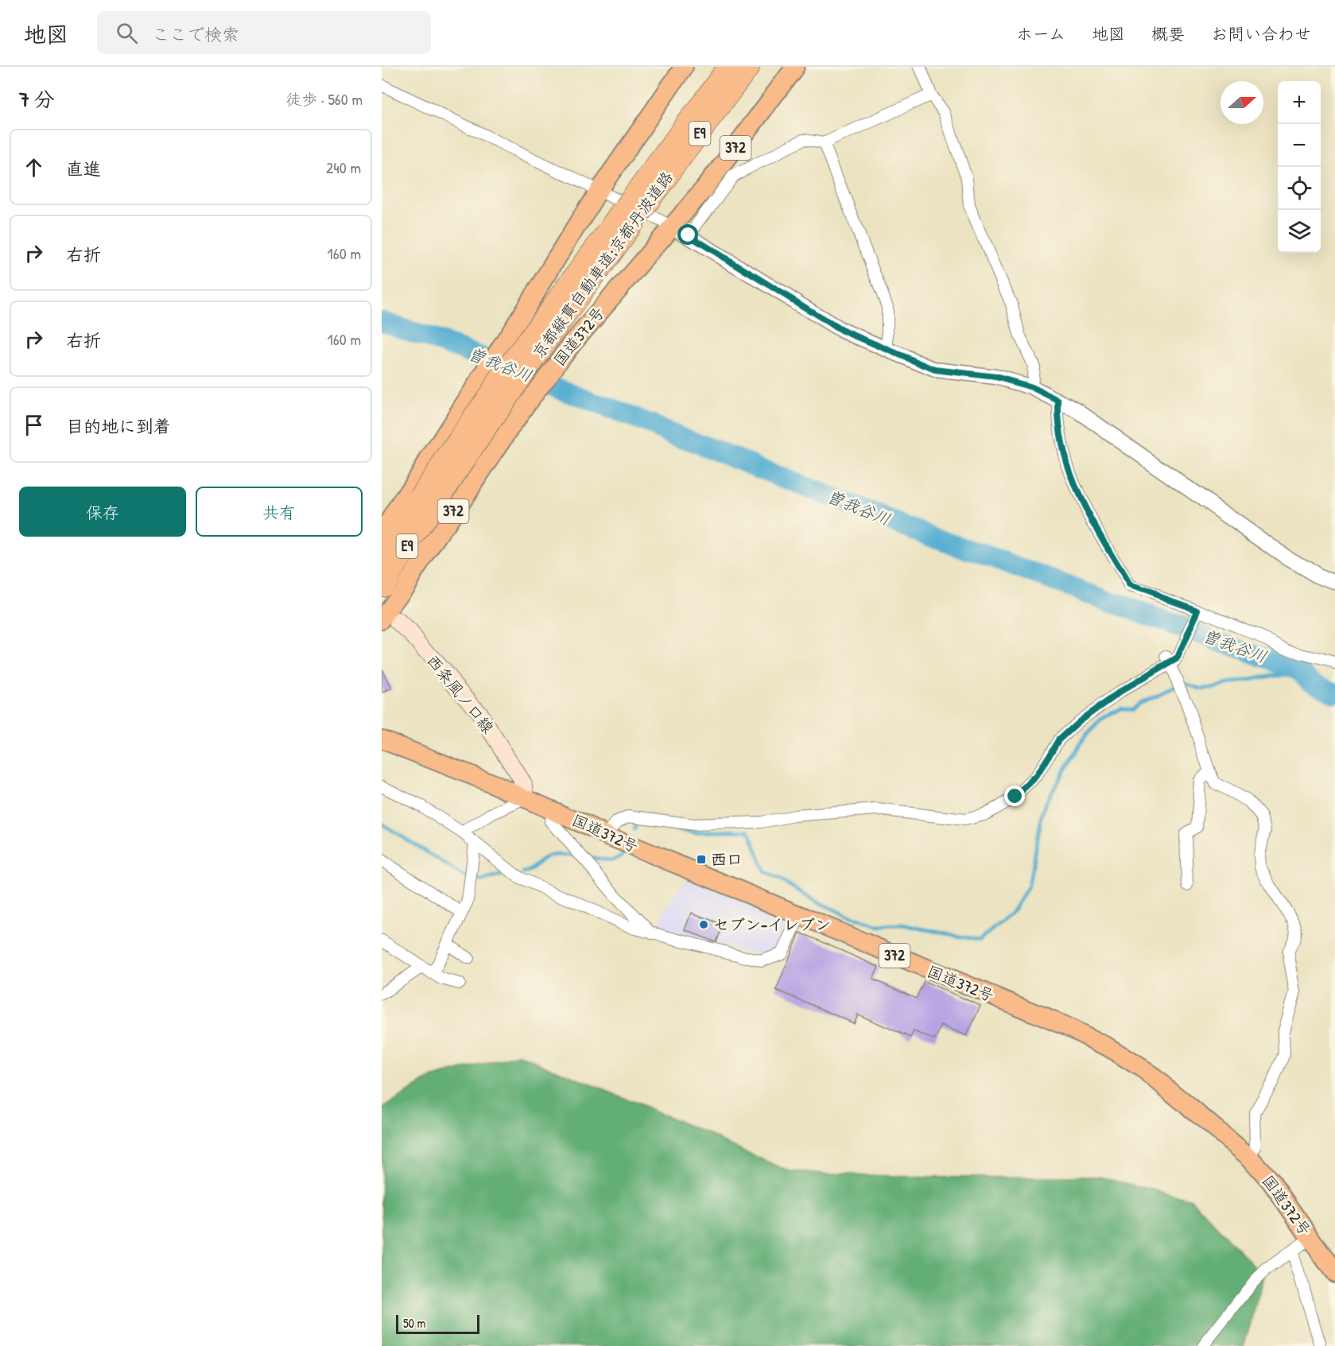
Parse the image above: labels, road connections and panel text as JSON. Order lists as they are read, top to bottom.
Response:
{
  "streets": {
    "highway": [
      "E9",
      "372",
      "京都縦貫自動車道;京都丹波道路",
      "国道372号"
    ],
    "main road": ["西条風ノ口線"]
  },
  "crossings": [
    ["国道372号", "西条風ノ口線"]
  ],
  "water": ["曽我谷川"],
  "places": {
    "transit": ["西口"],
    "other": ["セブン-イレブン"]
  },
  "scale_bar": "50 m",
  "north": "right",
  "page": {
    "header": "地図",
    "search": "ここで検索",
    "nav": [
      "ホーム",
      "地図",
      "概要",
      "お問い合わせ"
    ],
    "heading": ["7 分", "徒歩 · 560 m"],
    "map_buttons": ["+", "−"],
    "list": [
      ["直進", "240 m"],
      ["右折", "160 m"],
      ["右折", "160 m"],
      "目的地に到着"
    ],
    "buttons": ["保存", "共有"],
    "scale": "50 m"
  }
}
